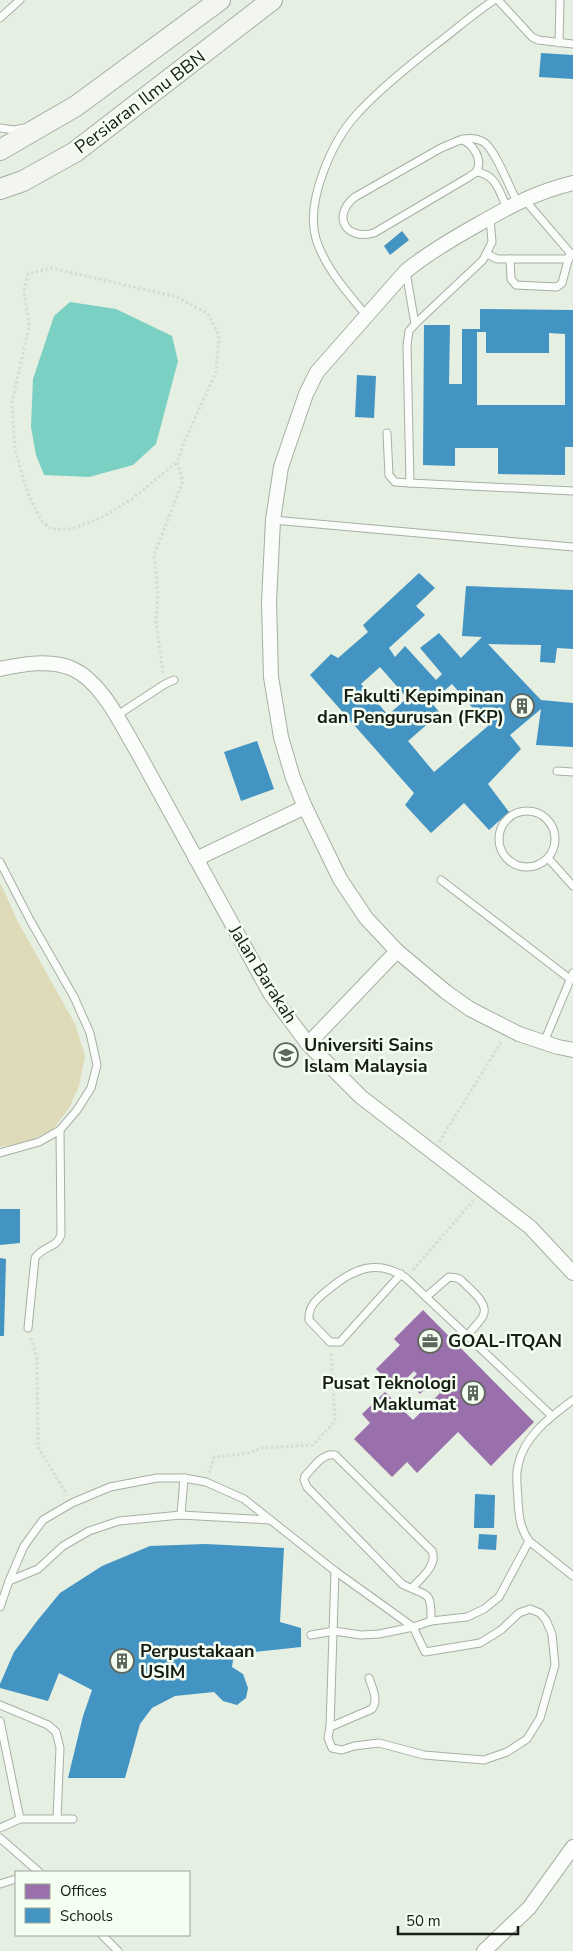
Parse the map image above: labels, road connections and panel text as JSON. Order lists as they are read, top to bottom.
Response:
{
  "streets": {
    "street": ["Persiaran Ilmu BBN", "Jalan Barakah"]
  },
  "places": {
    "building": ["Fakulti Kepimpinan dan Pengurusan (FKP)", "Pusat Teknologi Maklumat", "Perpustakaan USIM"],
    "school or university": ["Universiti Sains Islam Malaysia"],
    "office": ["GOAL-ITQAN"]
  },
  "legend": ["Offices", "Schools"],
  "scale_bar": "50 m"
}
